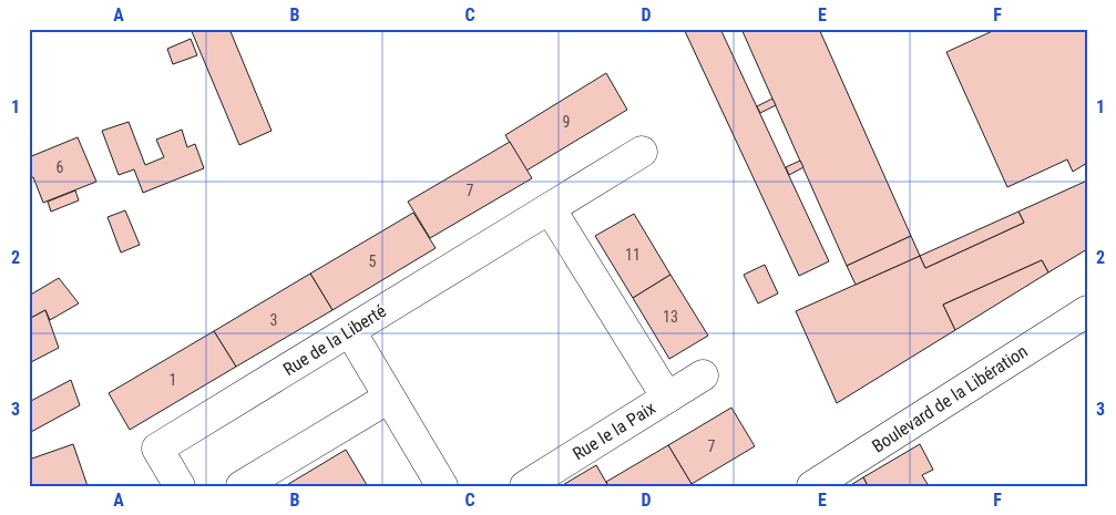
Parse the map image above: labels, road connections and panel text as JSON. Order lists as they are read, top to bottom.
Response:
{
  "streets": {
    "street": ["Rue de la Liberté", "Boulevard de la Libération", "Rue le la Paix"]
  },
  "house_numbers": [
    "9",
    "6",
    "7",
    "11",
    "5",
    "13",
    "3",
    "1",
    "7"
  ],
  "grid": {
    "columns": [
      "A",
      "B",
      "C",
      "D",
      "E",
      "F"
    ],
    "rows": ["1", "2", "3"]
  }
}
